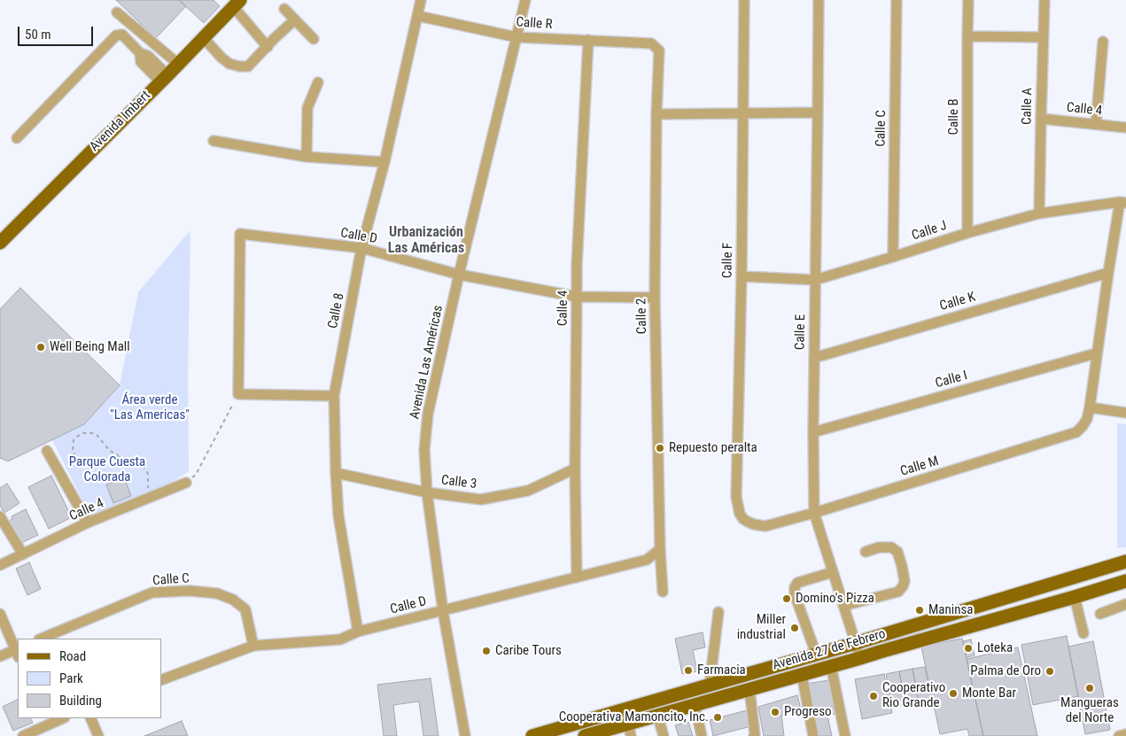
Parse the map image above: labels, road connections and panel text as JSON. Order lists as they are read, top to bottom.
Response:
{
  "streets": {
    "main road": ["Avenida Imbert", "Avenida 27 de Febrero"],
    "street": [
      "Calle R",
      "Calle A",
      "Calle 4",
      "Calle B",
      "Calle C",
      "Calle J",
      "Calle D",
      "Calle F",
      "Calle K",
      "Calle 8",
      "Calle 2",
      "Calle E",
      "Avenida Las Américas",
      "Calle I",
      "Calle M",
      "Calle 3"
    ]
  },
  "crossings": [
    ["Calle R", "Calle 4"],
    ["Calle R", "Calle 8"],
    ["Calle R", "Calle 2"],
    ["Calle R", "Avenida Las Américas"],
    ["Calle A", "Calle 4"],
    ["Calle A", "Calle J"],
    ["Calle 4", "Calle D"],
    ["Calle 4", "Calle 3"],
    ["Calle B", "Calle J"],
    ["Calle C", "Calle J"],
    ["Calle C", "Calle D"],
    ["Calle J", "Calle F"],
    ["Calle J", "Calle E"],
    ["Calle J", "Calle M"],
    ["Calle D", "Calle 8"],
    ["Calle D", "Calle 2"],
    ["Calle D", "Avenida Las Américas"],
    ["Calle F", "Calle M"],
    ["Calle K", "Calle E"],
    ["Calle K", "Calle M"],
    ["Calle 8", "Calle 3"],
    ["Calle E", "Calle I"],
    ["Calle E", "Calle M"],
    ["Calle E", "Avenida 27 de Febrero"],
    ["Avenida Las Américas", "Calle 3"],
    ["Calle I", "Calle M"]
  ],
  "districts": ["Urbanización Las Américas"],
  "parks": ["Área verde \"Las Americas\"", "Parque Cuesta Colorada"],
  "places": [
    "Well Being Mall",
    "Repuesto peralta",
    "Domino's Pizza",
    "Maninsa",
    "Miller industrial",
    "Loteka",
    "Caribe Tours",
    "Farmacia",
    "Palma de Oro",
    "Mangueras del Norte",
    "Monte Bar",
    "Cooperativo Rio Grande",
    "Progreso",
    "Cooperativa Mamoncito, Inc."
  ],
  "legend": ["Road", "Park", "Building"],
  "scale_bar": "50 m"
}
